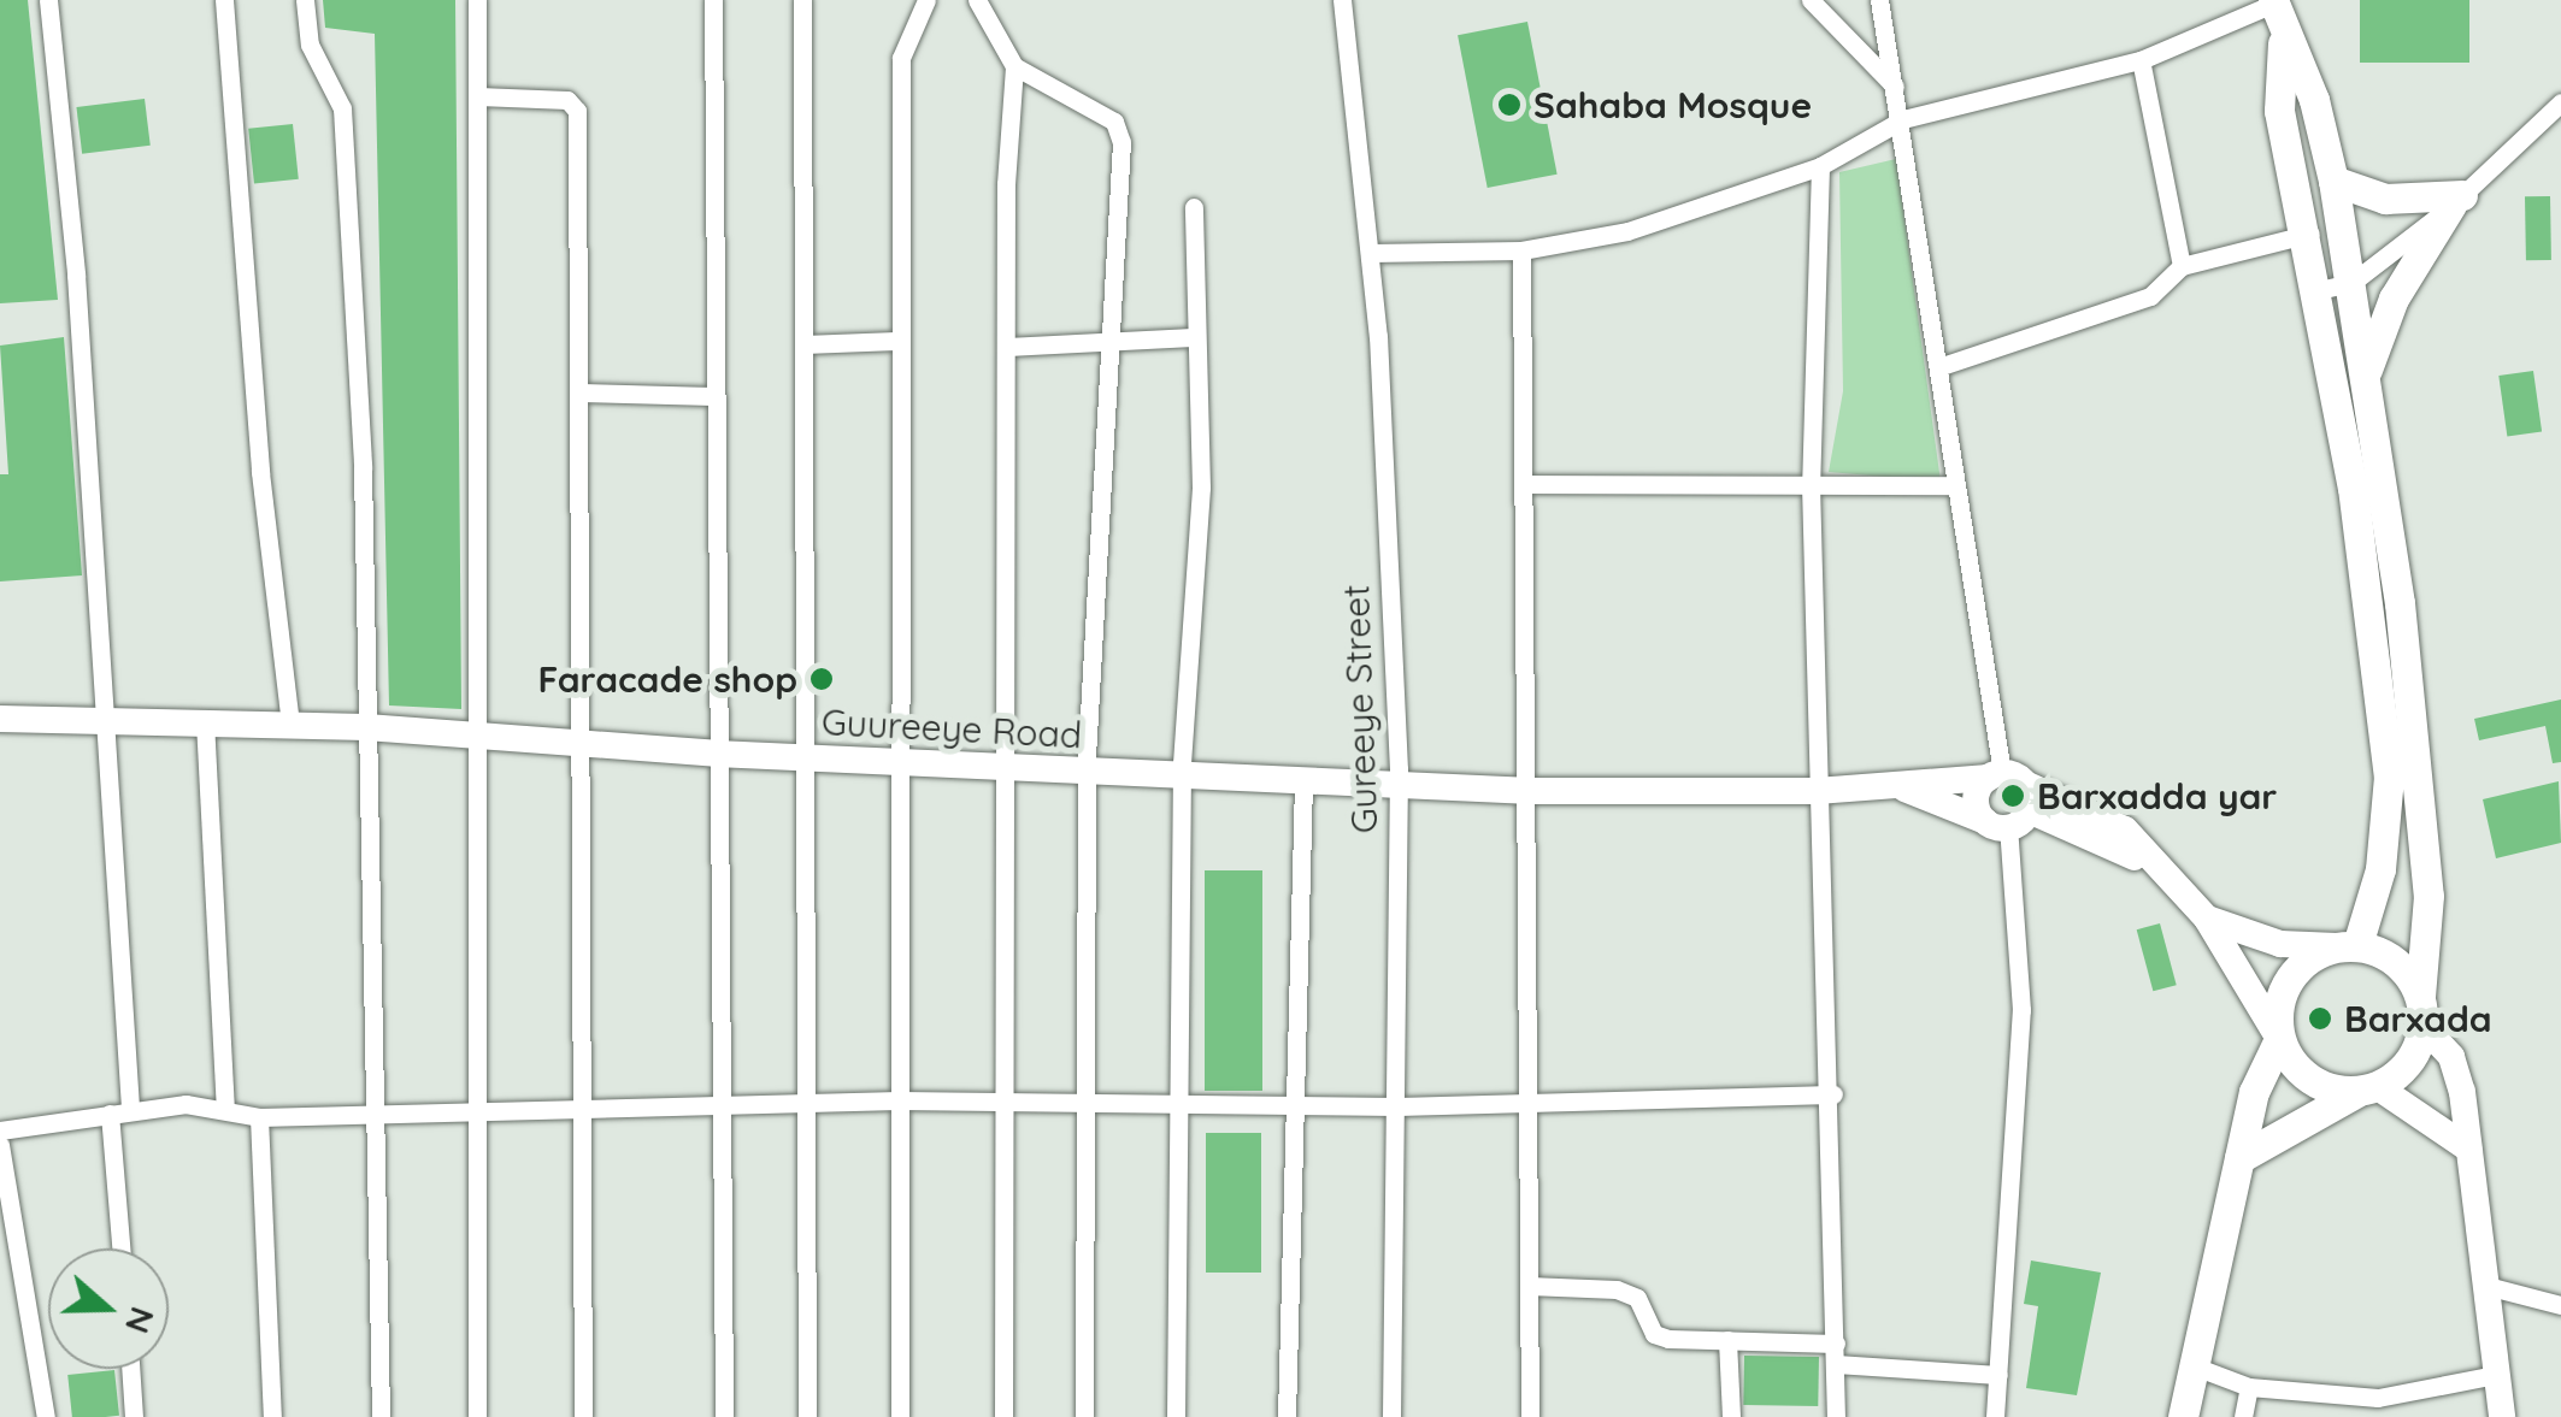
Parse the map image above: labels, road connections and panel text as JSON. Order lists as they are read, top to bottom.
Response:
{
  "streets": {
    "street": ["Gureeye Street", "Guureeye Road"]
  },
  "crossings": [
    ["Gureeye Street", "Guureeye Road"]
  ],
  "places": [
    "Sahaba Mosque",
    "Faracade shop",
    "Barxadda yar",
    "Barxada"
  ],
  "north": "right"
}
